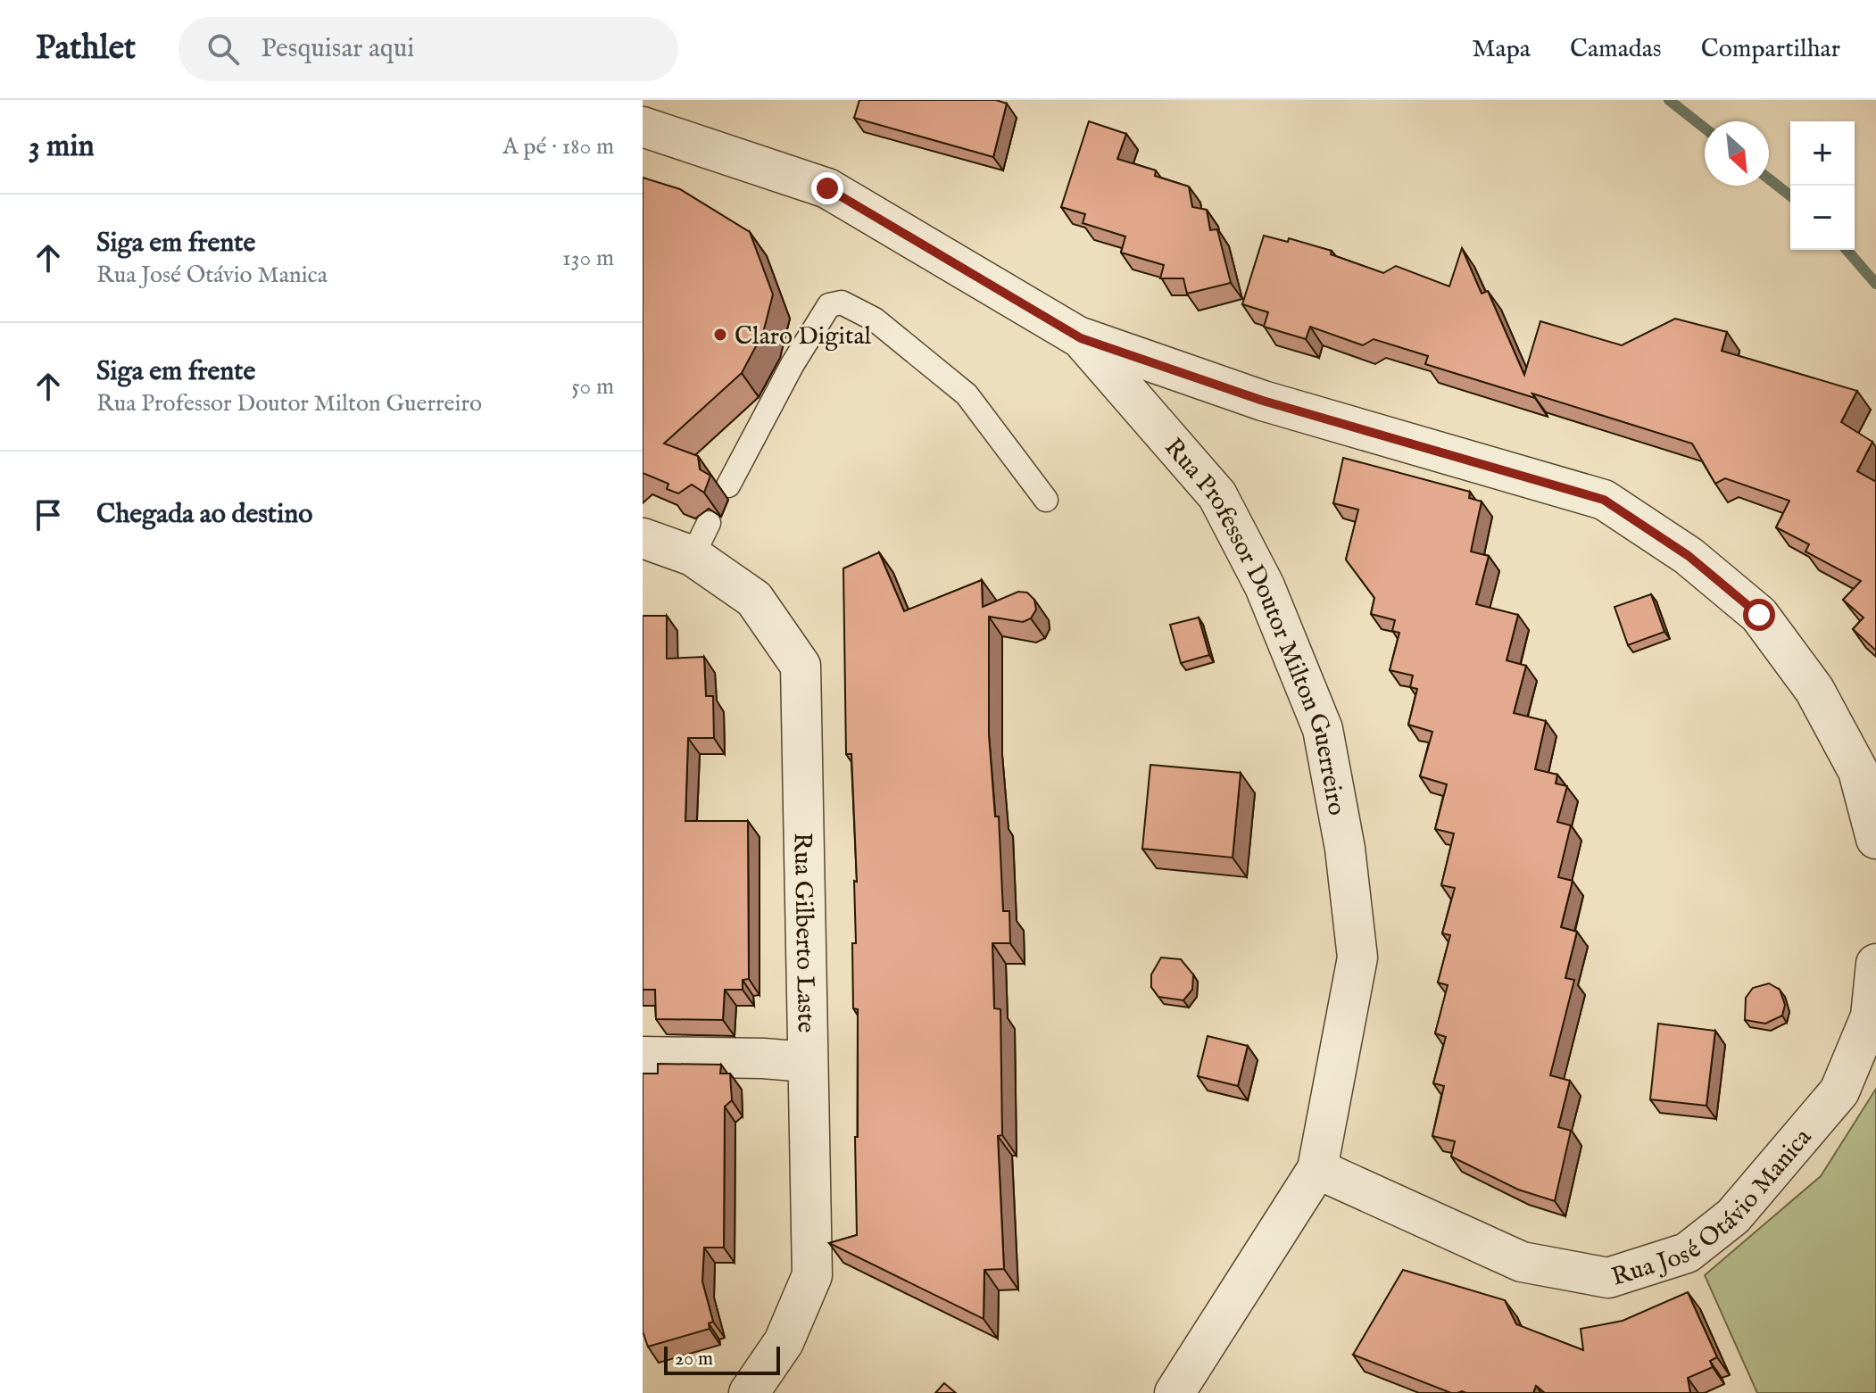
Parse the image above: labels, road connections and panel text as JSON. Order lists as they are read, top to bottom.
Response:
{
  "streets": {
    "street": ["Rua Professor Doutor Milton Guerreiro", "Rua Gilberto Laste", "Rua José Otávio Manica"]
  },
  "crossings": [
    ["Rua Professor Doutor Milton Guerreiro", "Rua José Otávio Manica"]
  ],
  "places": ["Claro Digital"],
  "scale_bar": "20 m",
  "north": "bottom right",
  "page": {
    "header": "Pathlet",
    "search": "Pesquisar aqui",
    "nav": ["Mapa", "Camadas", "Compartilhar"],
    "heading": ["3 min", "A pé · 180 m"],
    "map_buttons": ["+", "−"],
    "list": [
      ["Siga em frente", "Rua José Otávio Manica", "130 m"],
      ["Siga em frente", "Rua Professor Doutor Milton Guerreiro", "50 m"],
      "Chegada ao destino"
    ],
    "scale": "20 m"
  }
}
